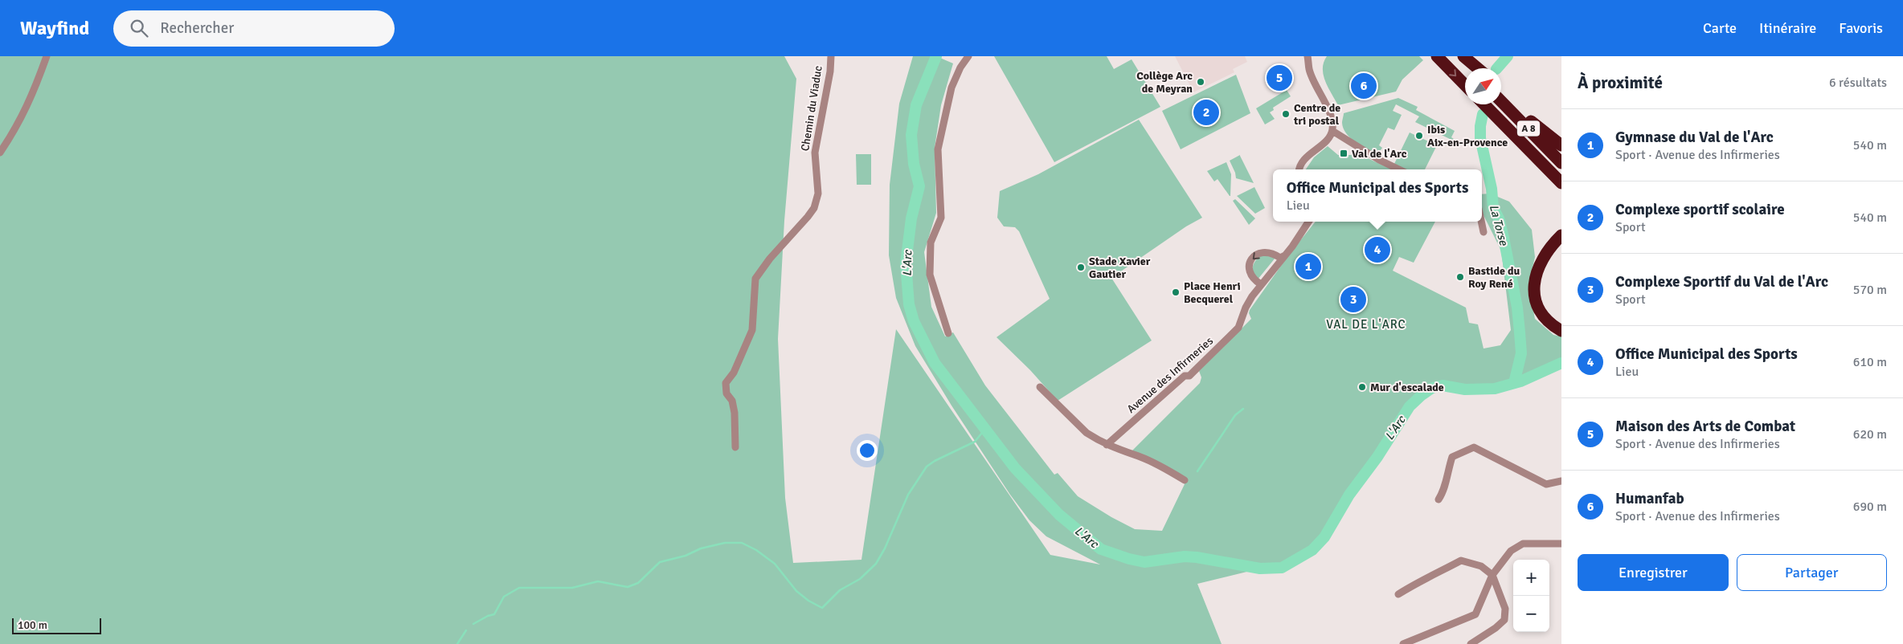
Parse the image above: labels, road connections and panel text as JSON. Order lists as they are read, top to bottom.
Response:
{
  "streets": {
    "highway": ["A 8"],
    "street": ["Chemin du Viaduc", "Avenue des Infirmeries"]
  },
  "districts": ["VAL DE L'ARC"],
  "water": ["La Torse", "L'Arc"],
  "places": {
    "other": [
      "Collège Arc de Meyran",
      "Centre de tri postal",
      "Ibis Aix-en-Provence",
      "Stade Xavier Gautier",
      "Bastide du Roy René",
      "Place Henri Becquerel",
      "Mur d'escalade"
    ],
    "transit": ["Val de l'Arc"]
  },
  "scale_bar": "100 m",
  "north": "top right",
  "page": {
    "header": "Wayfind",
    "search": "Rechercher",
    "nav": ["Carte", "Itinéraire", "Favoris"],
    "heading": ["À proximité", "6 résultats"],
    "pins": [
      "5",
      "6",
      "2",
      "4",
      "1",
      "3"
    ],
    "list": [
      {
        "mark": "1",
        "name": "Gymnase du Val de l'Arc",
        "note": "Sport · Avenue des Infirmeries",
        "value": "540 m"
      },
      {
        "mark": "2",
        "name": "Complexe sportif scolaire",
        "note": "Sport",
        "value": "540 m"
      },
      {
        "mark": "3",
        "name": "Complexe Sportif du Val de l'Arc",
        "note": "Sport",
        "value": "570 m"
      },
      {
        "mark": "4",
        "name": "Office Municipal des Sports",
        "note": "Lieu",
        "value": "610 m"
      },
      {
        "mark": "5",
        "name": "Maison des Arts de Combat",
        "note": "Sport · Avenue des Infirmeries",
        "value": "620 m"
      },
      {
        "mark": "6",
        "name": "Humanfab",
        "note": "Sport · Avenue des Infirmeries",
        "value": "690 m"
      }
    ],
    "popup": ["Office Municipal des Sports", "Lieu"],
    "buttons": ["Enregistrer", "Partager"],
    "map_buttons": ["+", "−"],
    "scale": "100 m"
  }
}
